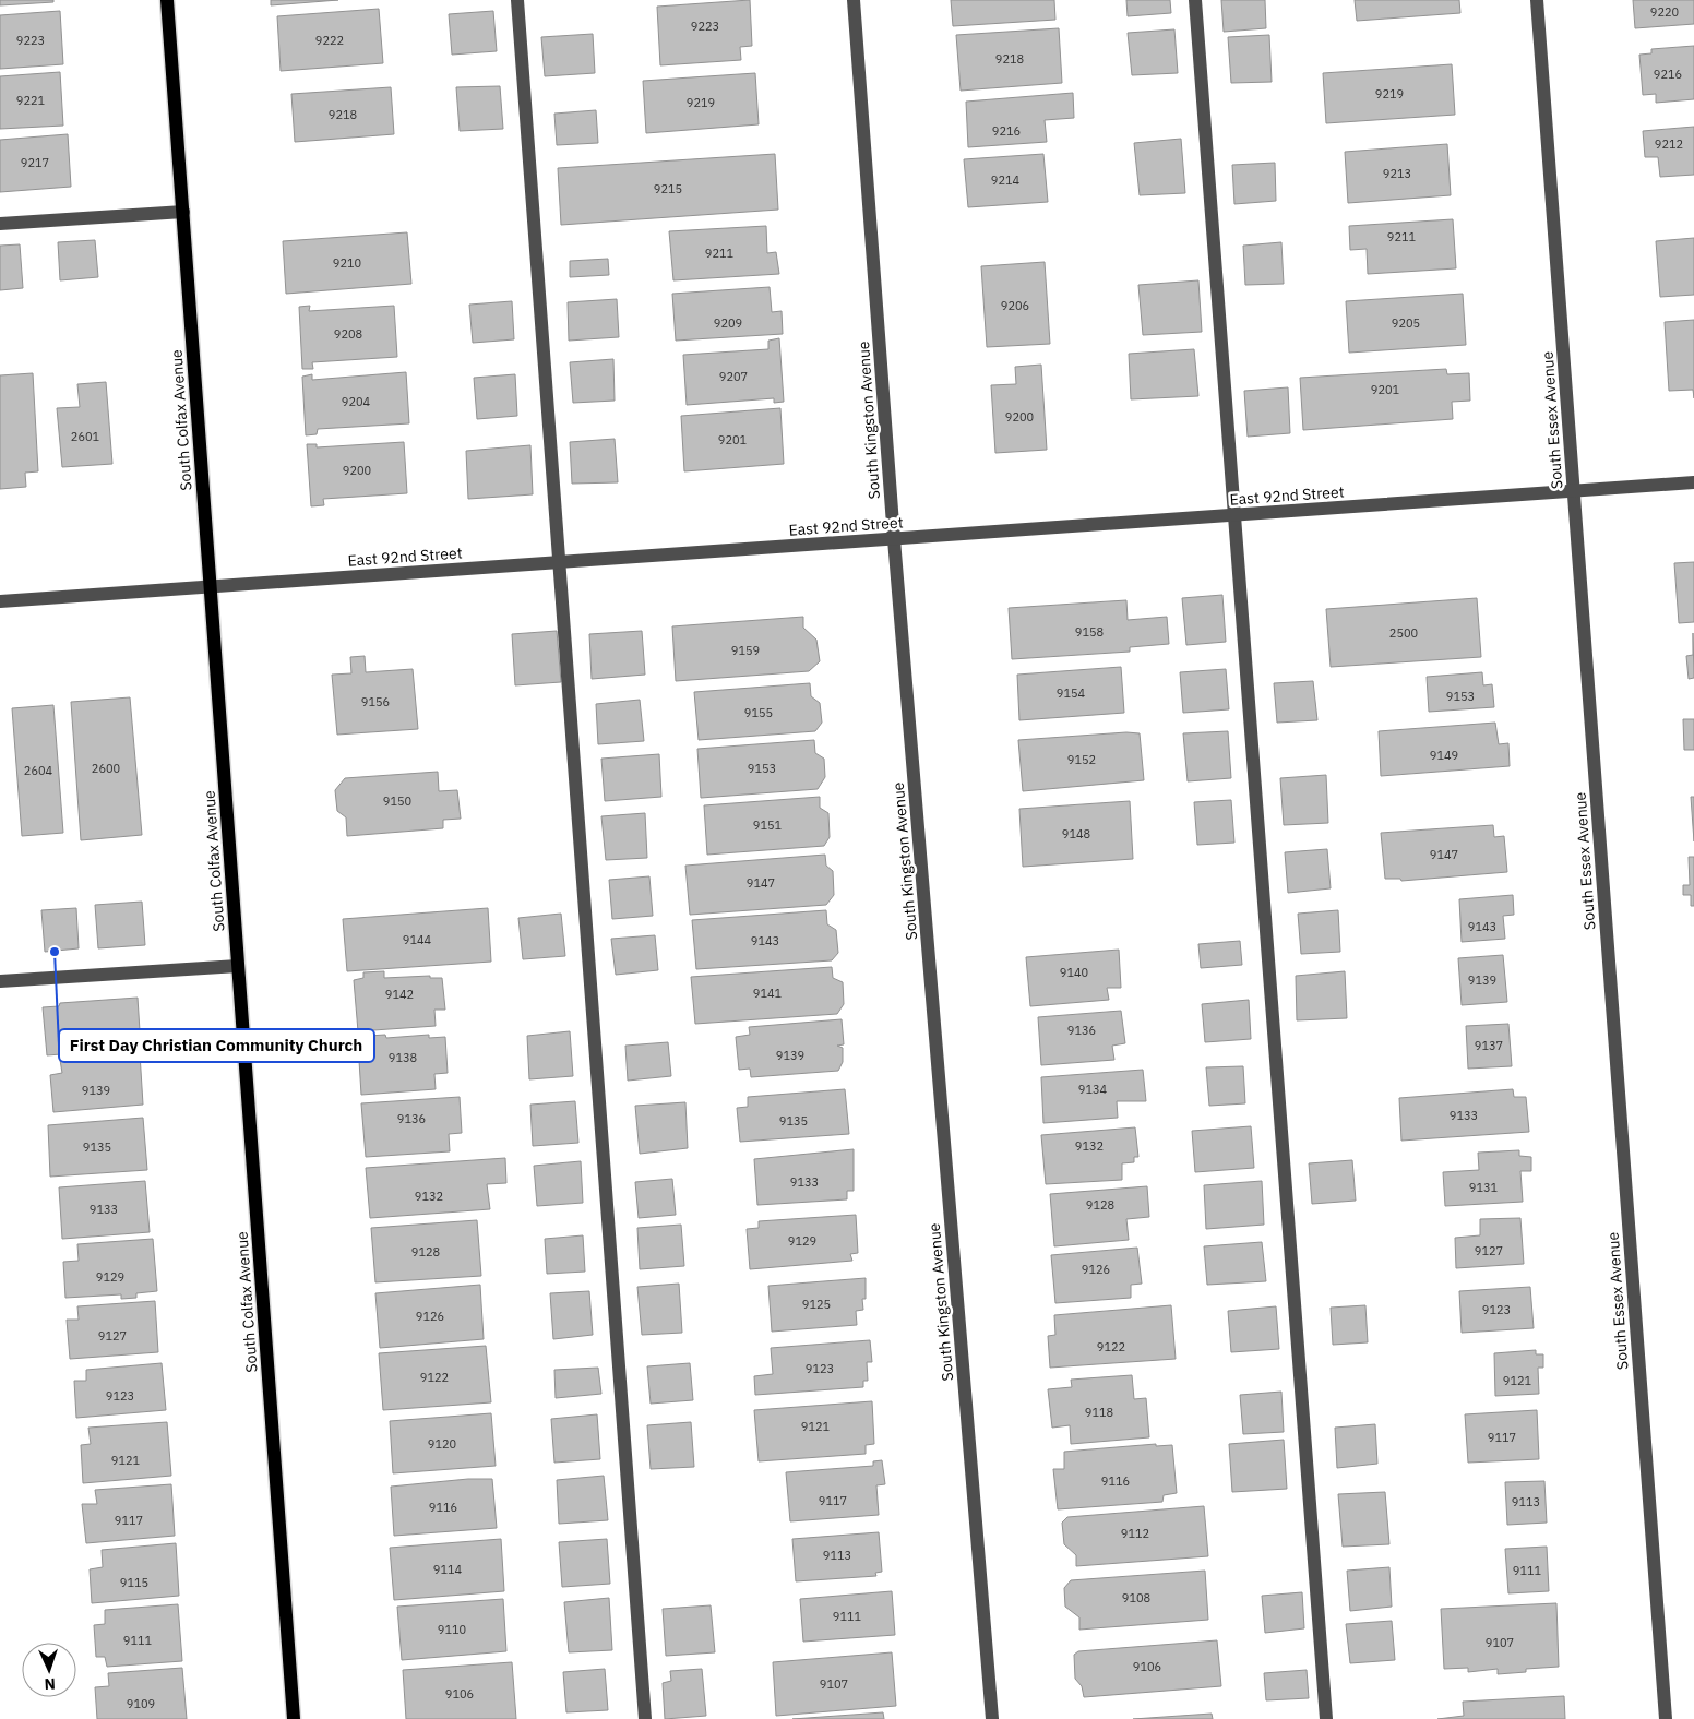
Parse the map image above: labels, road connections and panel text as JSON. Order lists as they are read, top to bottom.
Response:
{
  "streets": {
    "main road": ["South Colfax Avenue"],
    "street": ["South Kingston Avenue", "South Essex Avenue", "East 92nd Street"]
  },
  "crossings": [
    ["South Colfax Avenue", "East 92nd Street"],
    ["South Kingston Avenue", "East 92nd Street"],
    ["South Essex Avenue", "East 92nd Street"]
  ],
  "places": ["First Day Christian Community Church"],
  "house_numbers": [
    "9220",
    "9223",
    "9223",
    "9222",
    "9218",
    "9216",
    "9219",
    "9221",
    "9219",
    "9218",
    "9216",
    "9212",
    "9217",
    "9213",
    "9214",
    "9215",
    "9211",
    "9211",
    "9210",
    "9206",
    "9209",
    "9205",
    "9208",
    "9207",
    "9201",
    "9204",
    "9200",
    "2601",
    "9201",
    "9200",
    "9158",
    "2500",
    "9159",
    "9154",
    "9153",
    "9156",
    "9155",
    "9149",
    "9152",
    "2600",
    "9153",
    "2604",
    "9150",
    "9151",
    "9148",
    "9147",
    "9147",
    "9143",
    "9144",
    "9143",
    "9140",
    "9139",
    "9141",
    "9142",
    "9136",
    "9137",
    "9139",
    "9138",
    "9134",
    "9139",
    "9133",
    "9136",
    "9135",
    "9132",
    "9135",
    "9133",
    "9131",
    "9132",
    "9128",
    "9133",
    "9129",
    "9127",
    "9128",
    "9126",
    "9129",
    "9125",
    "9123",
    "9126",
    "9127",
    "9122",
    "9123",
    "9122",
    "9121",
    "9123",
    "9118",
    "9121",
    "9117",
    "9120",
    "9121",
    "9116",
    "9117",
    "9113",
    "9116",
    "9117",
    "9112",
    "9113",
    "9114",
    "9111",
    "9115",
    "9108",
    "9111",
    "9110",
    "9111",
    "9107",
    "9106",
    "9107",
    "9106",
    "9109"
  ],
  "north": "bottom"
}
